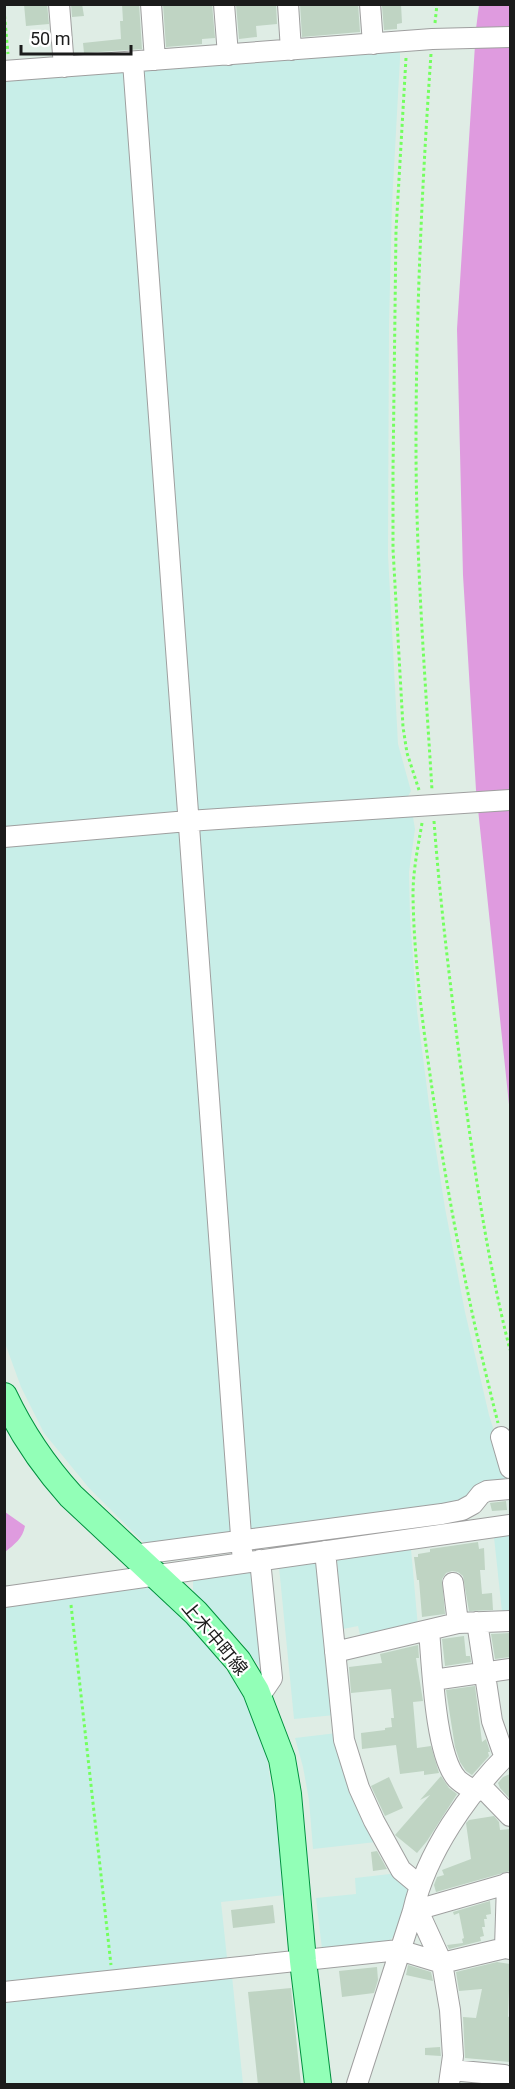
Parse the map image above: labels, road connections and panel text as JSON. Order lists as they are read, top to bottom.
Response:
{
  "streets": {
    "main road": ["上木中町線"]
  },
  "scale_bar": "50 m"
}
